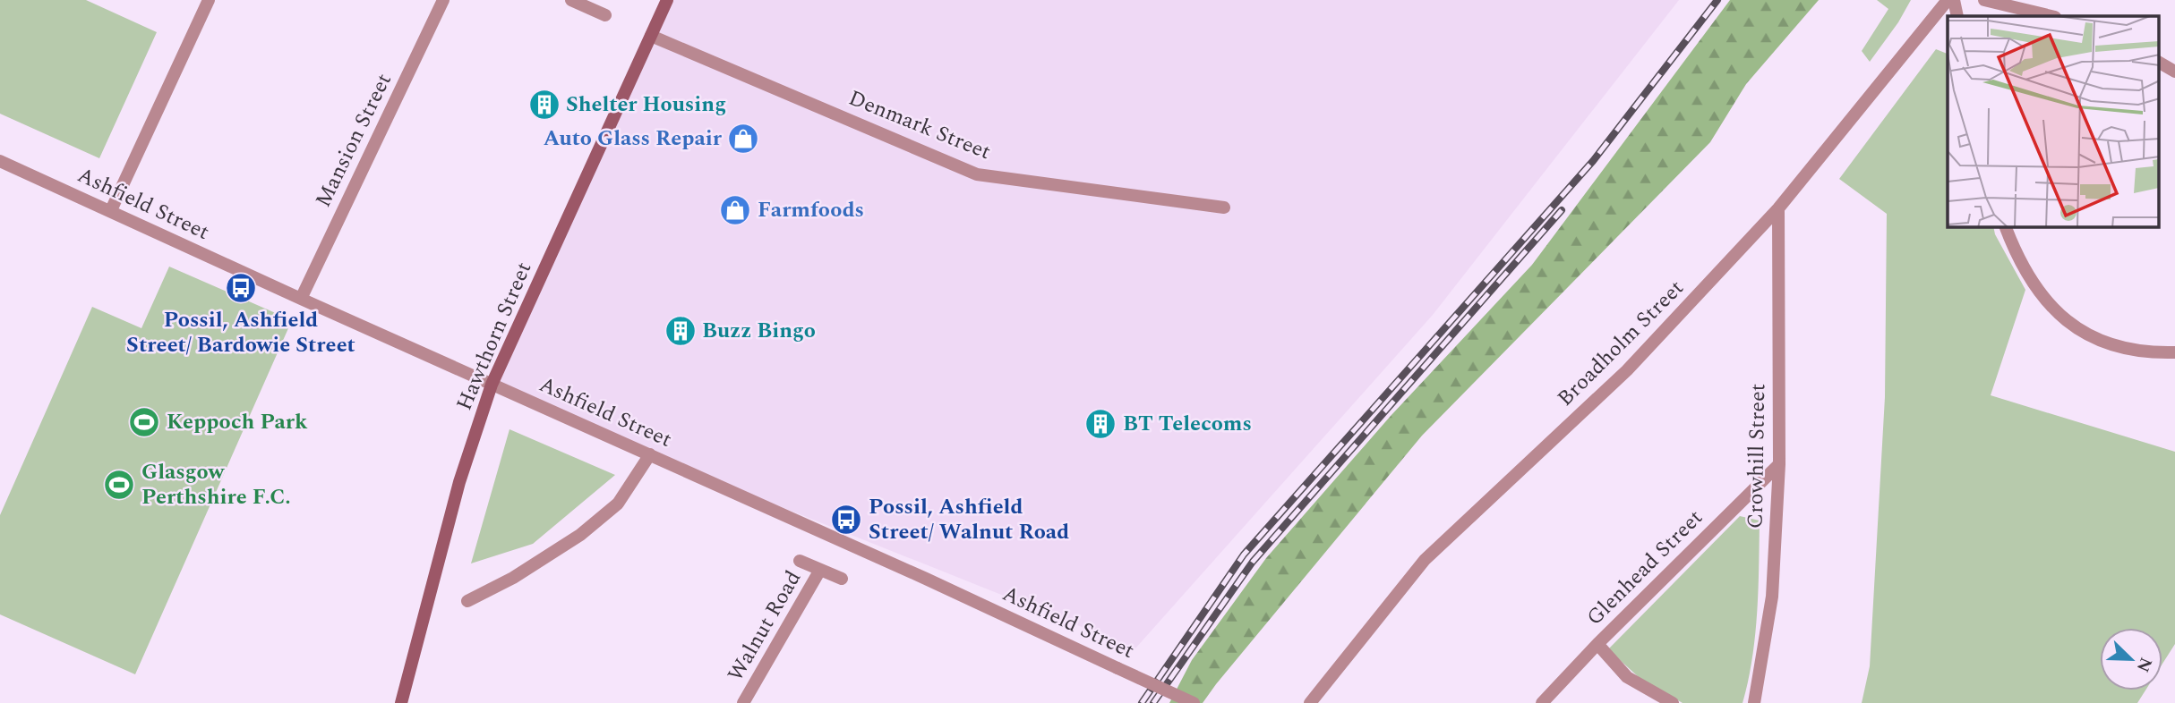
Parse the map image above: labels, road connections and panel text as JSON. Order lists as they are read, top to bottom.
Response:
{
  "streets": {
    "main road": ["Hawthorn Street"],
    "street": [
      "Denmark Street",
      "Mansion Street",
      "Ashfield Street",
      "Broadholm Street",
      "Crowhill Street",
      "Glenhead Street",
      "Walnut Road"
    ]
  },
  "crossings": [
    ["Denmark Street", "Hawthorn Street"],
    ["Mansion Street", "Ashfield Street"],
    ["Ashfield Street", "Hawthorn Street"],
    ["Broadholm Street", "Crowhill Street"],
    ["Crowhill Street", "Glenhead Street"]
  ],
  "places": {
    "building": ["Shelter Housing", "Buzz Bingo", "BT Telecoms"],
    "shop": ["Auto Glass Repair", "Farmfoods"],
    "bus stop": ["Possil, Ashfield Street/ Bardowie Street", "Possil, Ashfield Street/ Walnut Road"],
    "sports": ["Keppoch Park", "Glasgow Perthshire F.C."]
  },
  "north": "bottom right"
}
